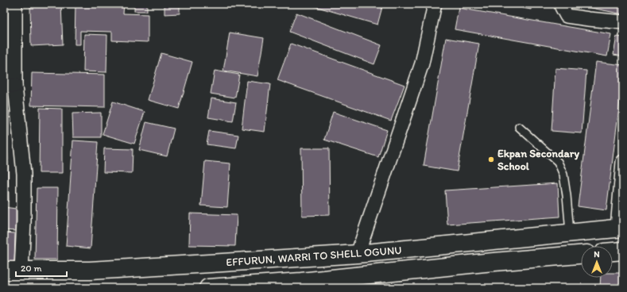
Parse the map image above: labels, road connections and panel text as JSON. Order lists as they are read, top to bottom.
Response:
{
  "streets": {
    "main road": ["EFFURUN, WARRI TO SHELL OGUNU"]
  },
  "places": ["Ekpan Secondary School"],
  "scale_bar": "20 m",
  "north": "top"
}
